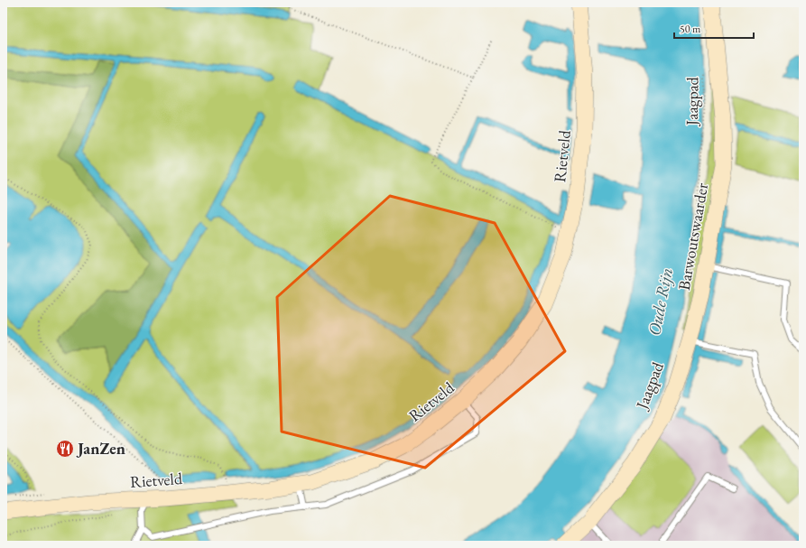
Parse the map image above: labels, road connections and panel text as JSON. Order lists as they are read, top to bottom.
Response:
{
  "streets": {
    "main road": ["Rietveld", "Barwoutswaarder"],
    "path": ["Jaagpad"]
  },
  "water": ["Oude Rijn"],
  "places": {
    "restaurant": ["JanZen"]
  },
  "scale_bar": "50 m"
}
